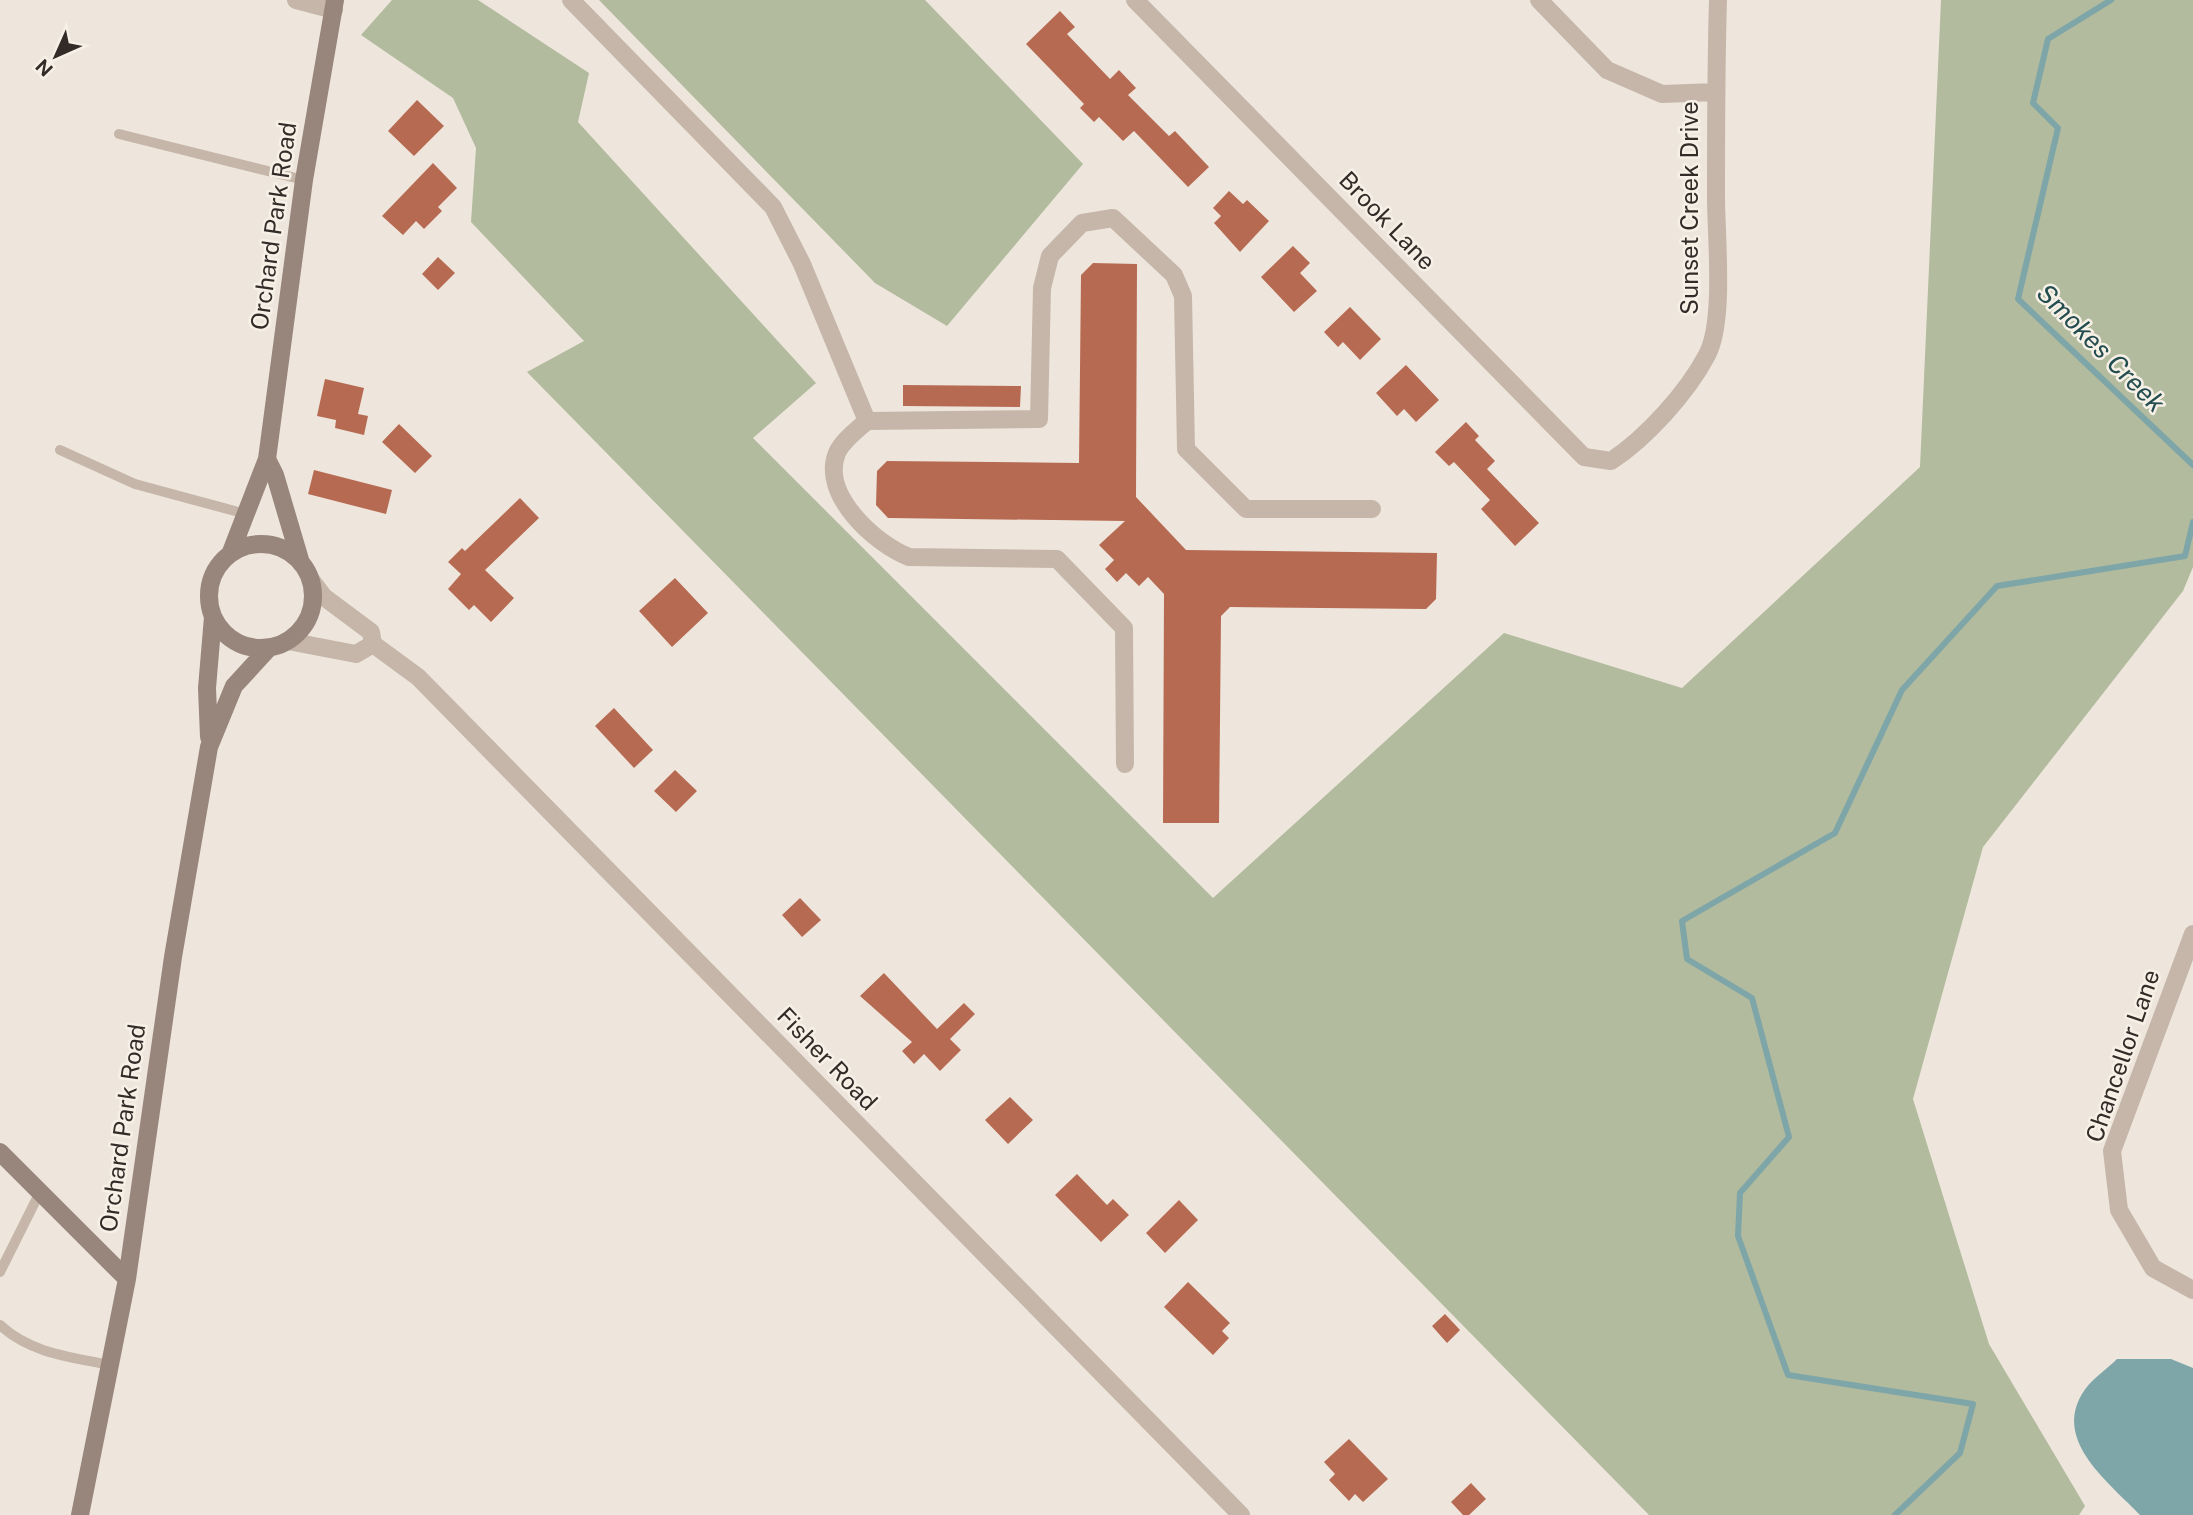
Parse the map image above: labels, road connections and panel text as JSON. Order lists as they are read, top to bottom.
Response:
{
  "streets": {
    "main road": ["Orchard Park Road"],
    "street": [
      "Sunset Creek Drive",
      "Brook Lane",
      "Chancellor Lane",
      "Fisher Road"
    ]
  },
  "crossings": [
    ["Sunset Creek Drive", "Brook Lane"],
    ["Orchard Park Road", "Fisher Road"]
  ],
  "water": ["Smokes Creek"],
  "north": "bottom left"
}
